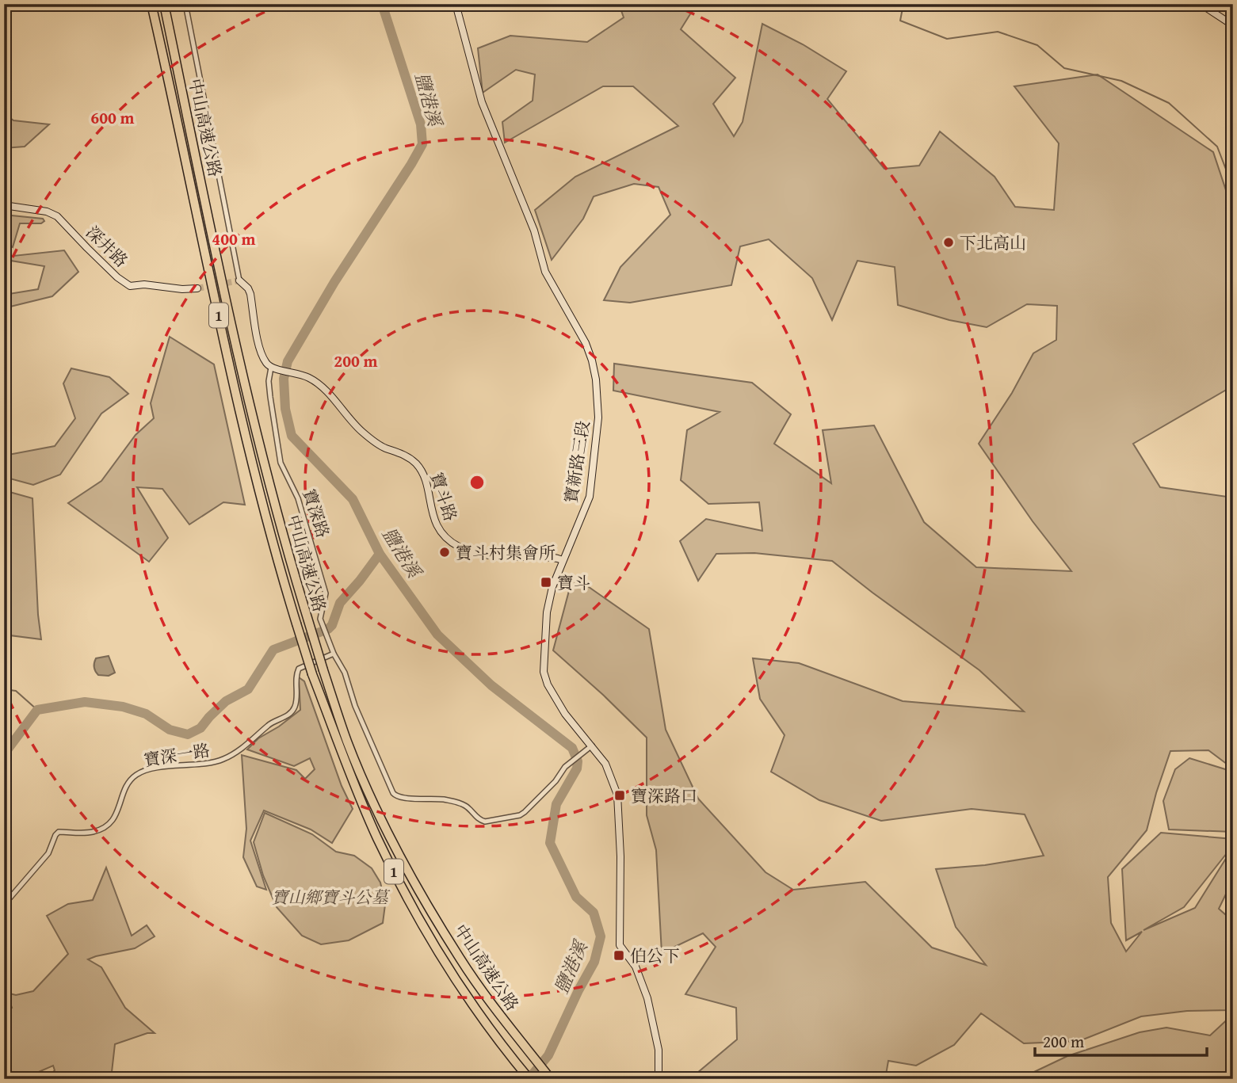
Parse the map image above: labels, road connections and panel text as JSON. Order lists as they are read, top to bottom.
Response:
{
  "streets": {
    "highway": ["中山高速公路", "1"],
    "street": [
      "深井路",
      "寶新路三段",
      "寶斗路",
      "寶深路",
      "寶深一路"
    ]
  },
  "crossings": [
    ["寶新路三段", "寶斗路"],
    ["寶新路三段", "寶深路"],
    ["寶斗路", "寶深路"],
    ["寶深路", "寶深一路"]
  ],
  "water": ["鹽港溪"],
  "parks": ["寶山鄉寶斗公墓"],
  "places": {
    "other": ["下北高山", "寶斗村集會所"],
    "transit": ["寶斗", "寶深路口", "伯公下"]
  },
  "scale_bar": "200 m",
  "rings": ["600 m", "400 m", "200 m"]
}
